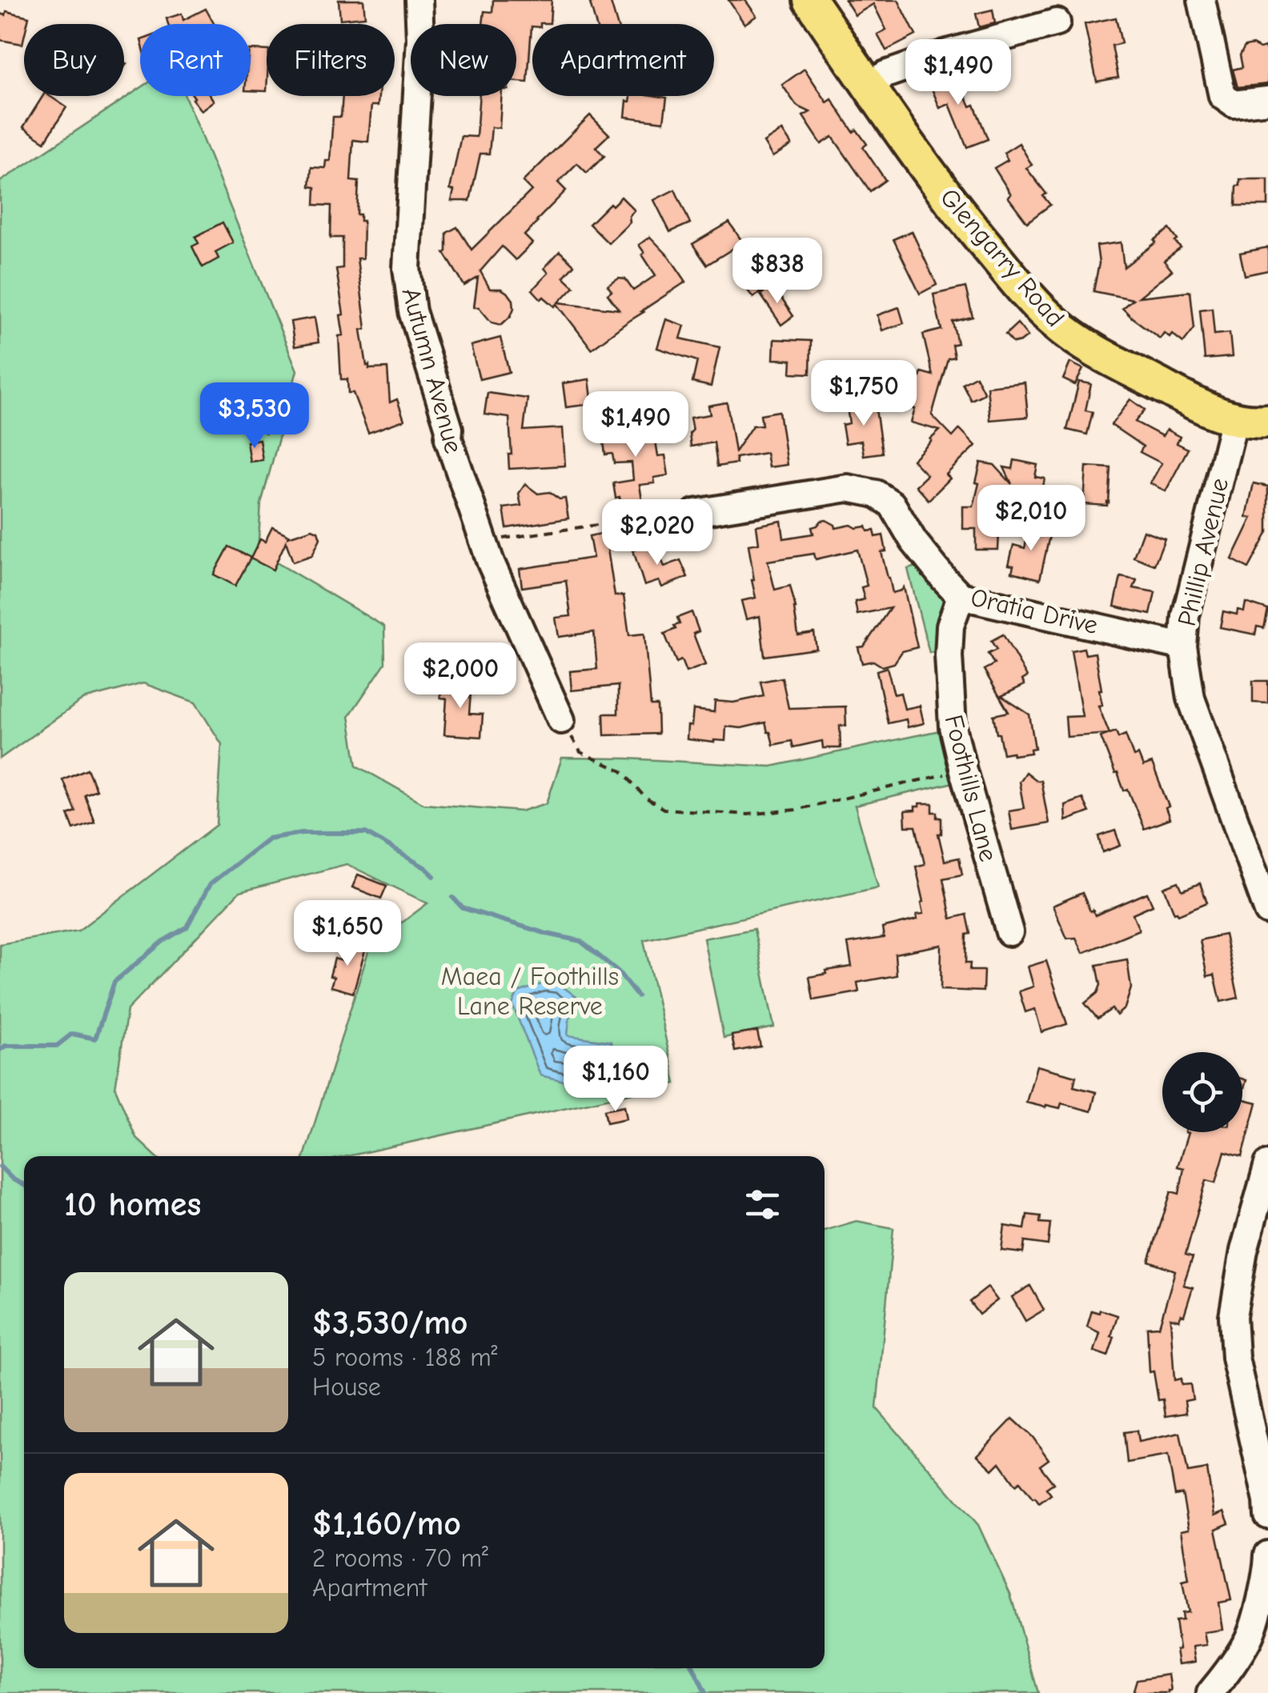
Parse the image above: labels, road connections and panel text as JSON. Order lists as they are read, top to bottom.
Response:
{
  "streets": {
    "main road": ["Glengarry Road"],
    "street": [
      "Autumn Avenue",
      "Phillip Avenue",
      "Oratia Drive",
      "Foothills Lane"
    ]
  },
  "crossings": [
    ["Glengarry Road", "Phillip Avenue"],
    ["Phillip Avenue", "Oratia Drive"],
    ["Oratia Drive", "Foothills Lane"]
  ],
  "parks": ["Maea / Foothills Lane Reserve"],
  "page": {
    "chip": [
      "Buy",
      "Rent",
      "Filters",
      "New",
      "Apartment"
    ],
    "price": [
      "$1,490",
      "$838",
      "$1,750",
      "$3,530",
      "$1,490",
      "$2,010",
      "$2,020",
      "$2,000",
      "$1,650",
      "$1,160"
    ],
    "heading": "10 homes",
    "list": [
      {
        "name": "$3,530/mo",
        "note": "5 rooms · 188 m² · House"
      },
      {
        "name": "$1,160/mo",
        "note": "2 rooms · 70 m² · Apartment"
      }
    ]
  }
}
